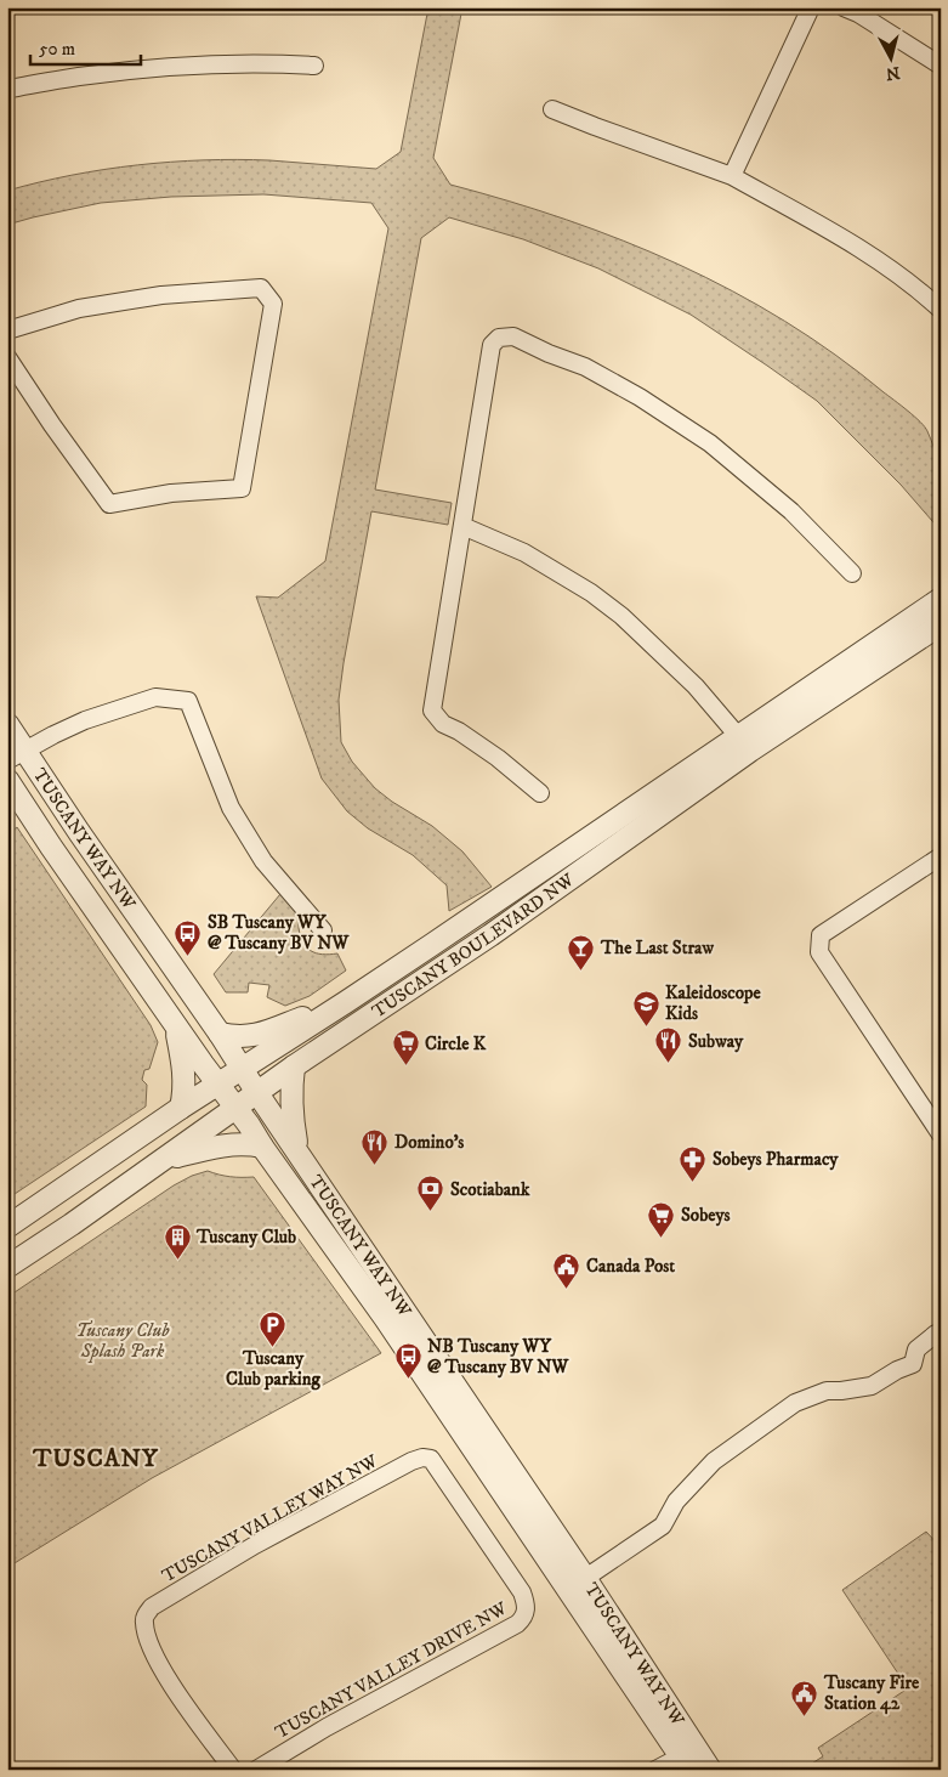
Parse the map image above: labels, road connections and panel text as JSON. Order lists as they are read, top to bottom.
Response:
{
  "streets": {
    "street": [
      "TUSCANY WAY NW",
      "TUSCANY BOULEVARD NW",
      "TUSCANY VALLEY WAY NW",
      "TUSCANY VALLEY DRIVE NW"
    ]
  },
  "crossings": [
    ["TUSCANY WAY NW", "TUSCANY BOULEVARD NW"],
    ["TUSCANY VALLEY WAY NW", "TUSCANY VALLEY DRIVE NW"]
  ],
  "districts": ["TUSCANY"],
  "parks": ["Tuscany Club Splash Park"],
  "places": {
    "bus stop": ["SB Tuscany WY @ Tuscany BV NW", "NB Tuscany WY @ Tuscany BV NW"],
    "bar": ["The Last Straw"],
    "school or university": ["Kaleidoscope Kids"],
    "restaurant": ["Subway", "Domino's"],
    "supermarket": ["Circle K", "Sobeys"],
    "pharmacy": ["Sobeys Pharmacy"],
    "bank": ["Scotiabank"],
    "building": ["Tuscany Club"],
    "public building": ["Canada Post", "Tuscany Fire Station 42"],
    "parking": ["Tuscany Club parking"]
  },
  "scale_bar": "50 m",
  "north": "bottom"
}
